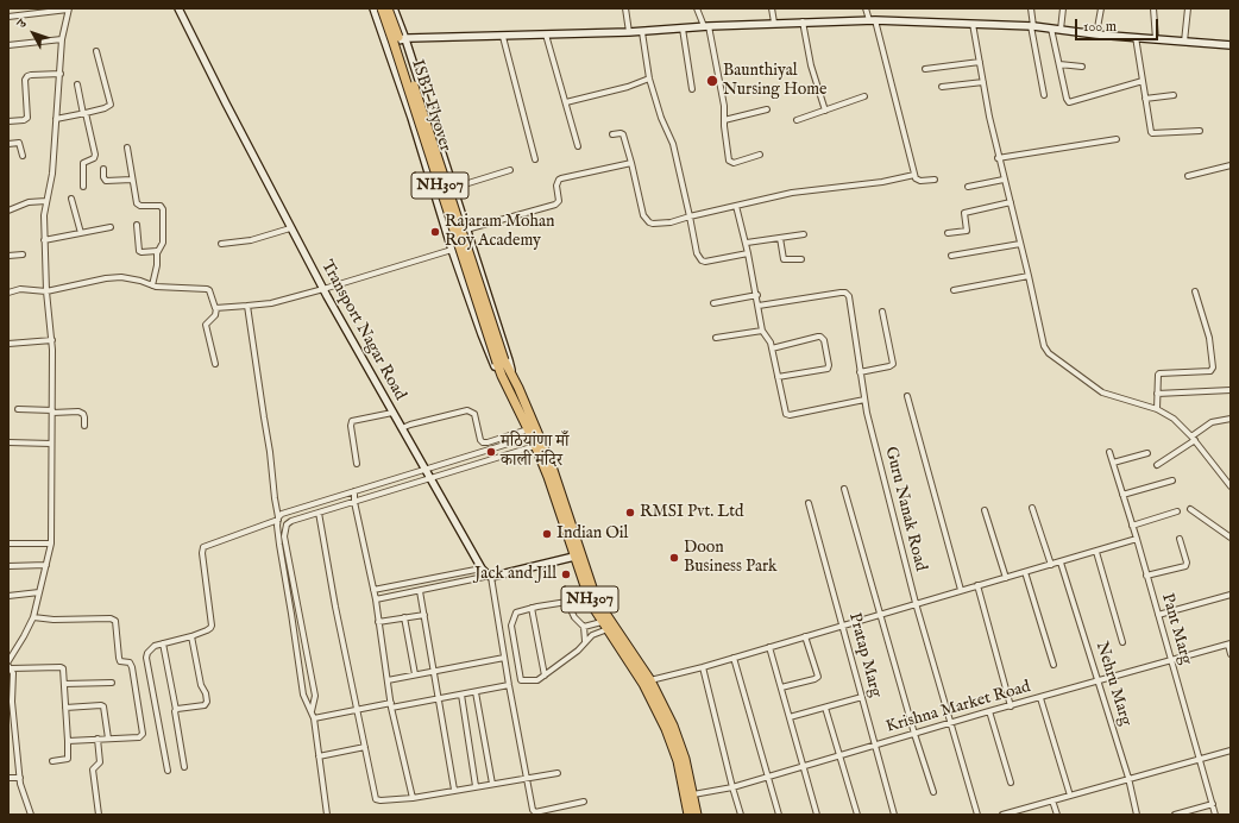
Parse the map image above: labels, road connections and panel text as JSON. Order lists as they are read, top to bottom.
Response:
{
  "streets": {
    "highway": ["ISBT Flyover", "NH307"],
    "main road": ["Transport Nagar Road"],
    "street": [
      "Guru Nanak Road",
      "Pant Marg",
      "Pratap Marg",
      "Nehru Marg",
      "Krishna Market Road"
    ]
  },
  "crossings": [
    ["ISBT Flyover", "NH307"],
    ["NH307", "Krishna Market Road"],
    ["Guru Nanak Road", "Krishna Market Road"],
    ["Pant Marg", "Krishna Market Road"],
    ["Pratap Marg", "Krishna Market Road"],
    ["Nehru Marg", "Krishna Market Road"]
  ],
  "places": [
    "Baunthiyal Nursing Home",
    "Rajaram Mohan Roy Academy",
    "मठियांणा माँ काली मंदिर",
    "RMSI Pvt. Ltd",
    "Indian Oil",
    "Doon Business Park",
    "Jack and Jill"
  ],
  "scale_bar": "100 m",
  "north": "top left"
}
